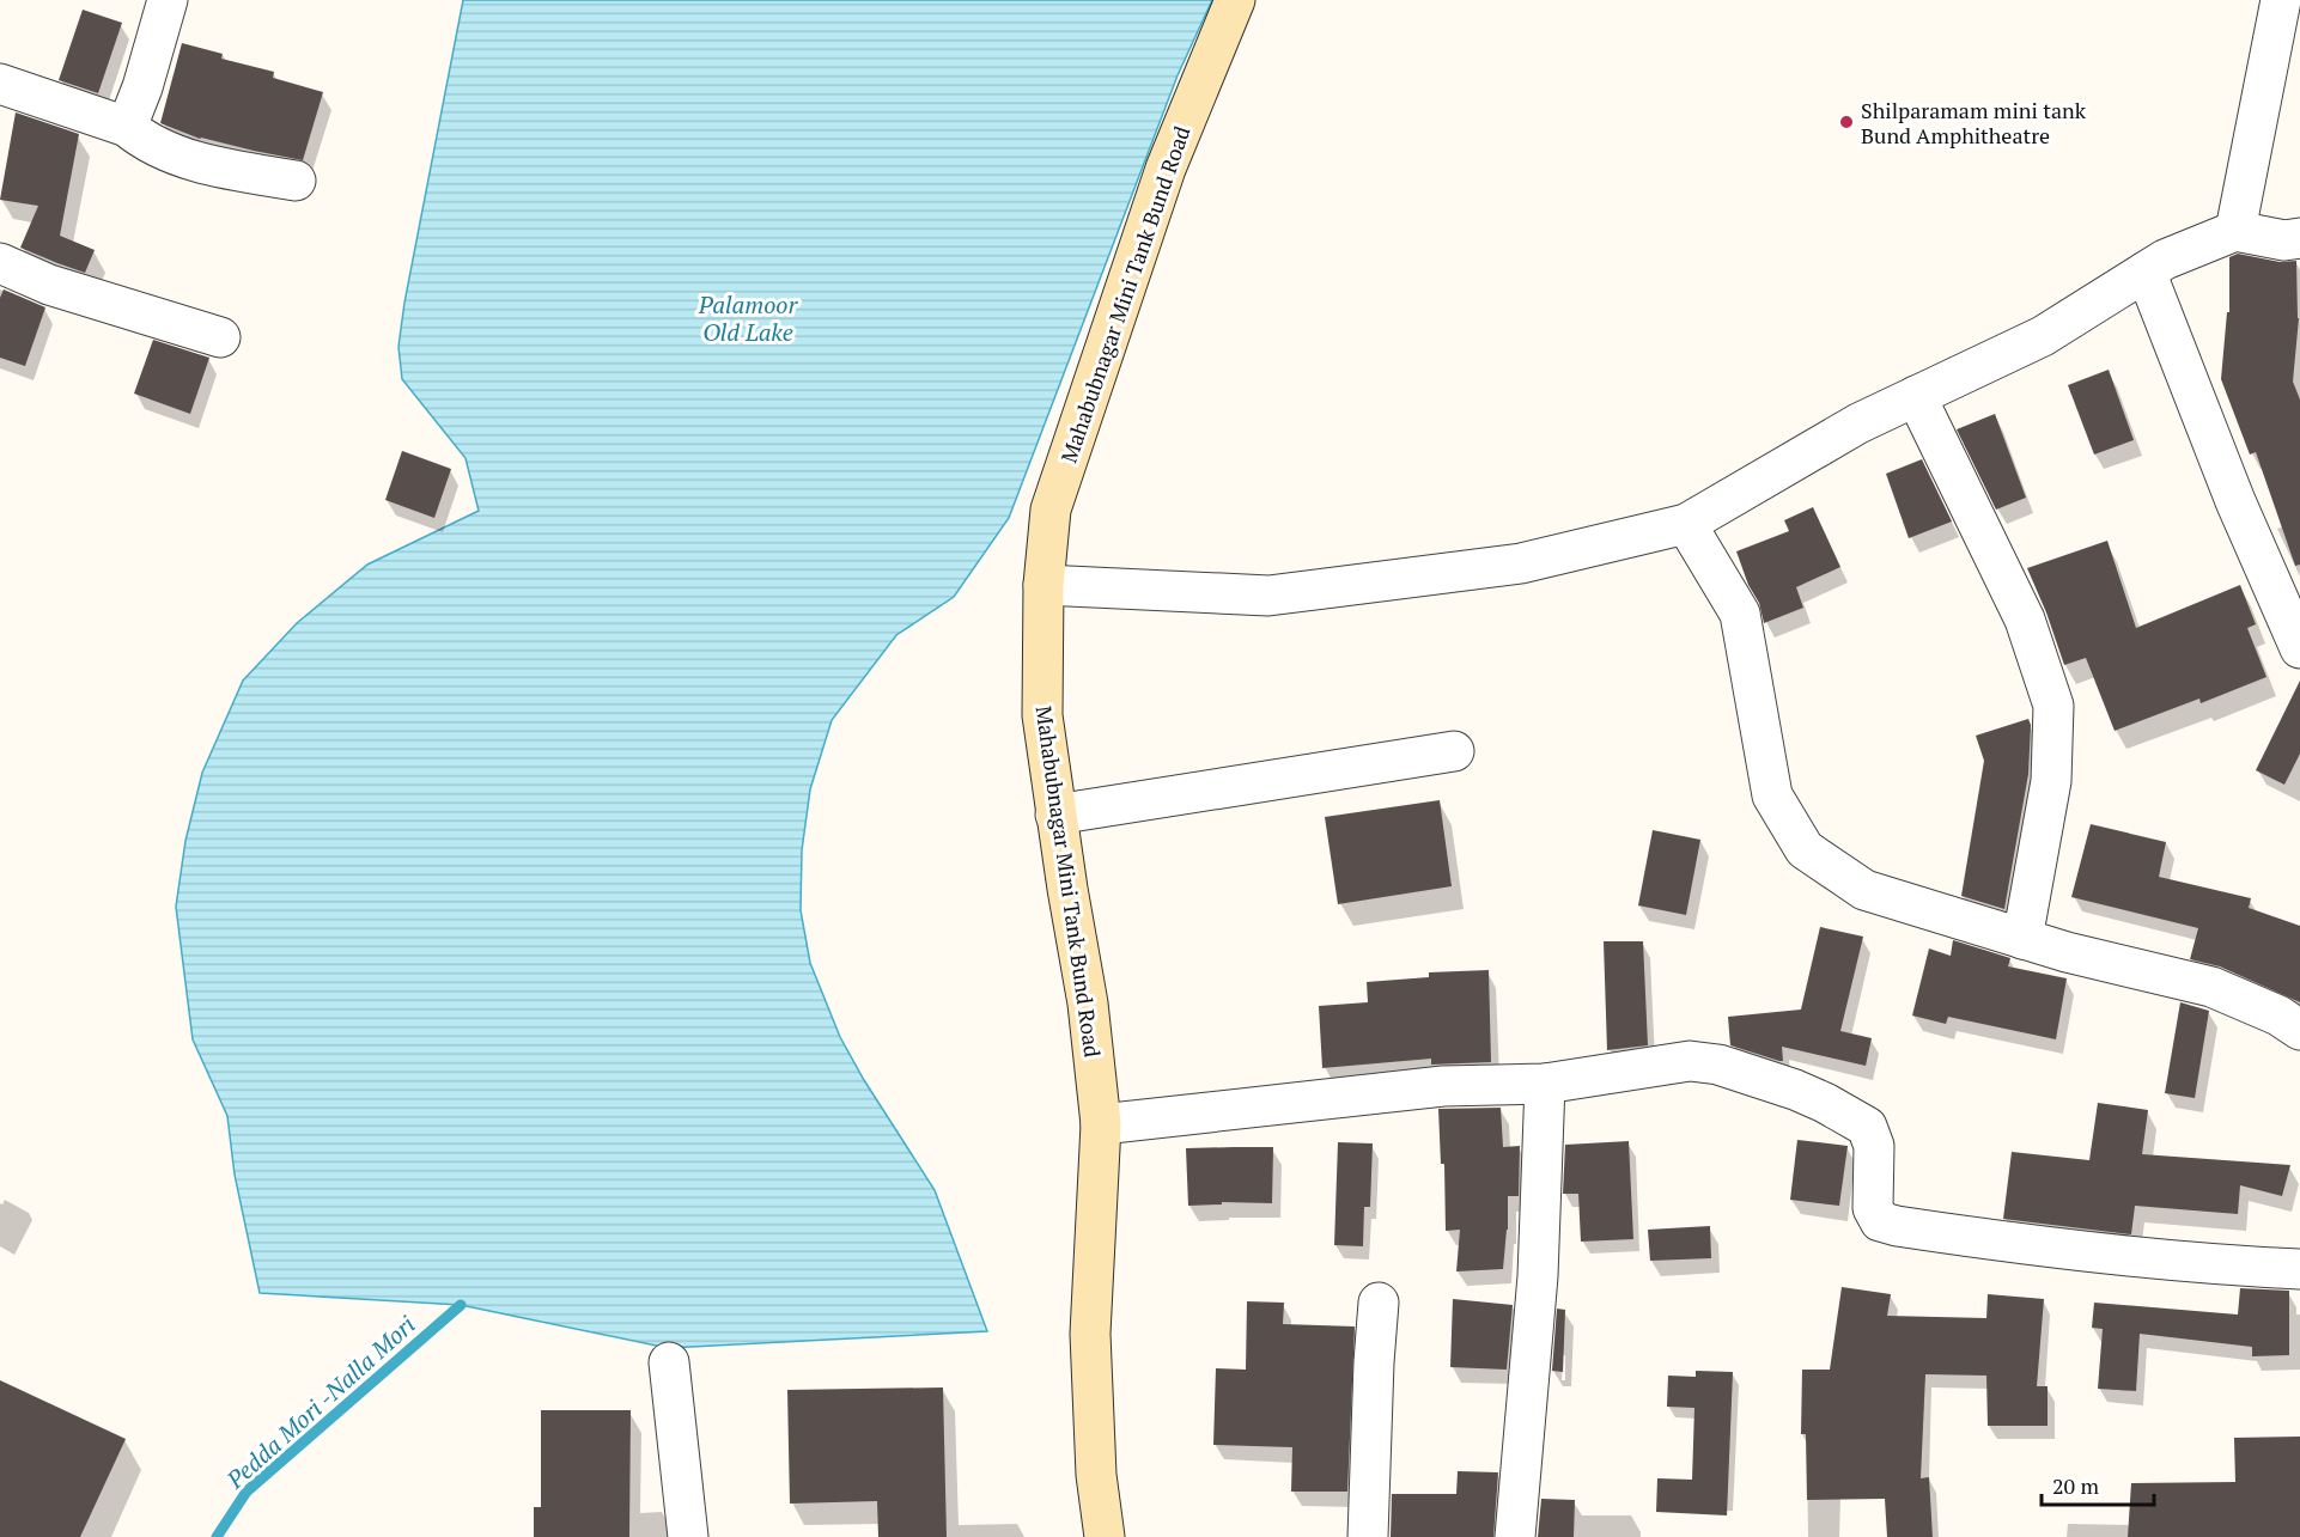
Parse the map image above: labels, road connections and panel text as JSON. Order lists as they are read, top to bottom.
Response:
{
  "streets": {
    "street": ["Mahabubnagar Mini Tank Bund Road"]
  },
  "water": ["Palamoor Old Lake", "Pedda Mori -Nalla Mori"],
  "places": ["Shilparamam mini tank Bund Amphitheatre"],
  "scale_bar": "20 m"
}
